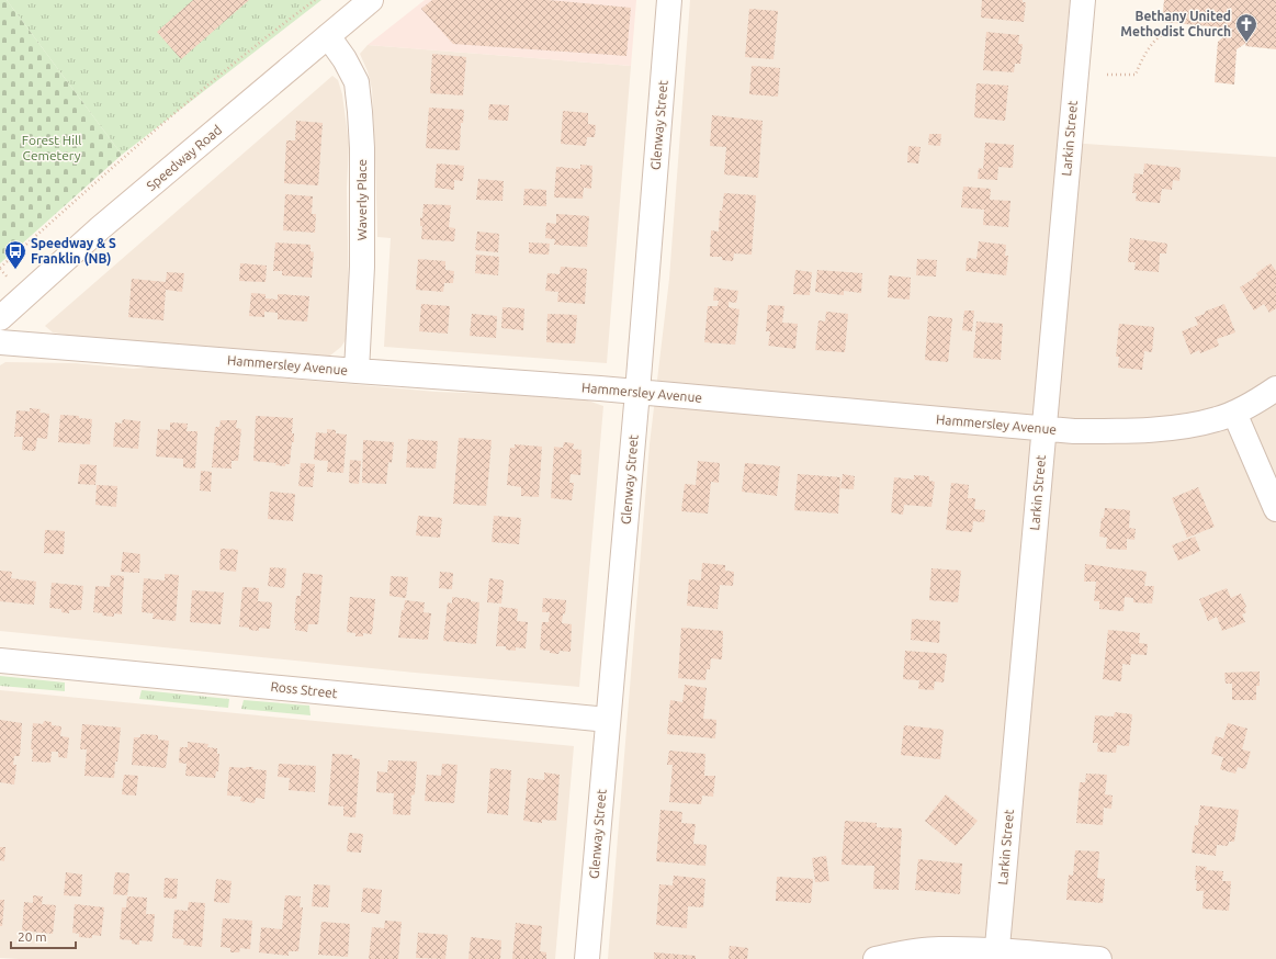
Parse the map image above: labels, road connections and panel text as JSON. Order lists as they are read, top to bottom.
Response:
{
  "streets": {
    "street": [
      "Glenway Street",
      "Larkin Street",
      "Speedway Road",
      "Waverly Place",
      "Hammersley Avenue",
      "Ross Street"
    ]
  },
  "crossings": [
    ["Glenway Street", "Hammersley Avenue"],
    ["Glenway Street", "Ross Street"],
    ["Larkin Street", "Hammersley Avenue"],
    ["Speedway Road", "Waverly Place"],
    ["Waverly Place", "Hammersley Avenue"]
  ],
  "parks": ["Forest Hill Cemetery"],
  "places": {
    "church": ["Bethany United Methodist Church"],
    "bus stop": ["Speedway & S Franklin (NB)"]
  },
  "scale_bar": "20 m"
}
